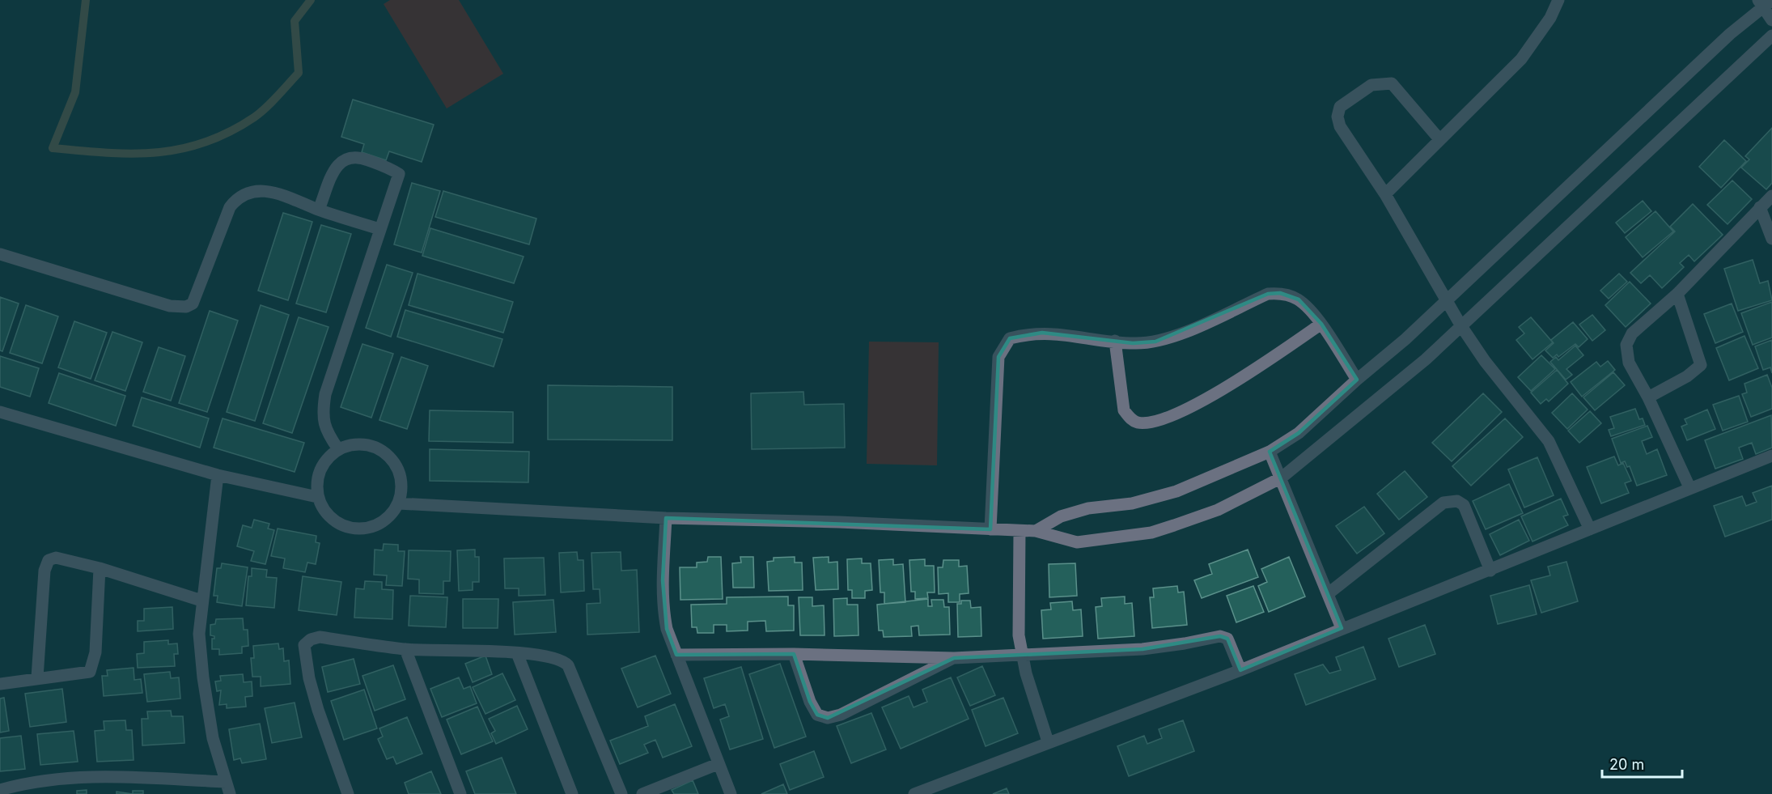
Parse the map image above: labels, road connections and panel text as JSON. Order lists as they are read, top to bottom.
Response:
{
  "scale_bar": "20 m"
}
